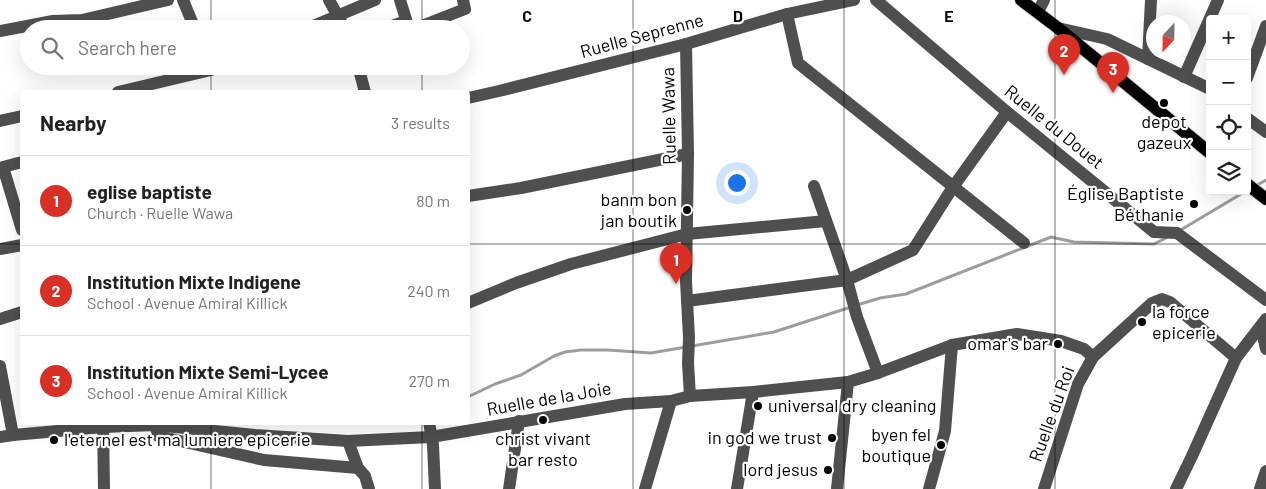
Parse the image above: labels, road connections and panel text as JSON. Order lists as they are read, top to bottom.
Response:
{
  "streets": {
    "street": [
      "Ruelle Seprenne",
      "Ruelle Wawa",
      "Ruelle du Douet",
      "Ruelle de la Joie",
      "Ruelle du Roi"
    ]
  },
  "crossings": [
    ["Ruelle Seprenne", "Ruelle Wawa"],
    ["Ruelle Wawa", "Ruelle de la Joie"],
    ["Ruelle de la Joie", "Ruelle du Roi"]
  ],
  "places": [
    "depot gazeux",
    "Église Baptiste Béthanie",
    "banm bon jan boutik",
    "la force epicerie",
    "omar's bar",
    "universal dry cleaning",
    "christ vivant bar resto",
    "in god we trust",
    "l'eternel est ma lumiere epicerie",
    "byen fel boutique",
    "lord jesus"
  ],
  "north": "bottom",
  "page": {
    "map_buttons": ["+", "−"],
    "search": "Search here",
    "pins": ["2", "3", "1"],
    "heading": ["Nearby", "3 results"],
    "list": [
      {
        "mark": "1",
        "name": "eglise baptiste",
        "note": "Church · Ruelle Wawa",
        "value": "80 m"
      },
      {
        "mark": "2",
        "name": "Institution Mixte Indigene",
        "note": "School · Avenue Amiral Killick",
        "value": "240 m"
      },
      {
        "mark": "3",
        "name": "Institution Mixte Semi-Lycee",
        "note": "School · Avenue Amiral Killick",
        "value": "270 m"
      }
    ]
  },
  "grid": {
    "columns": ["C", "D", "E"]
  }
}
